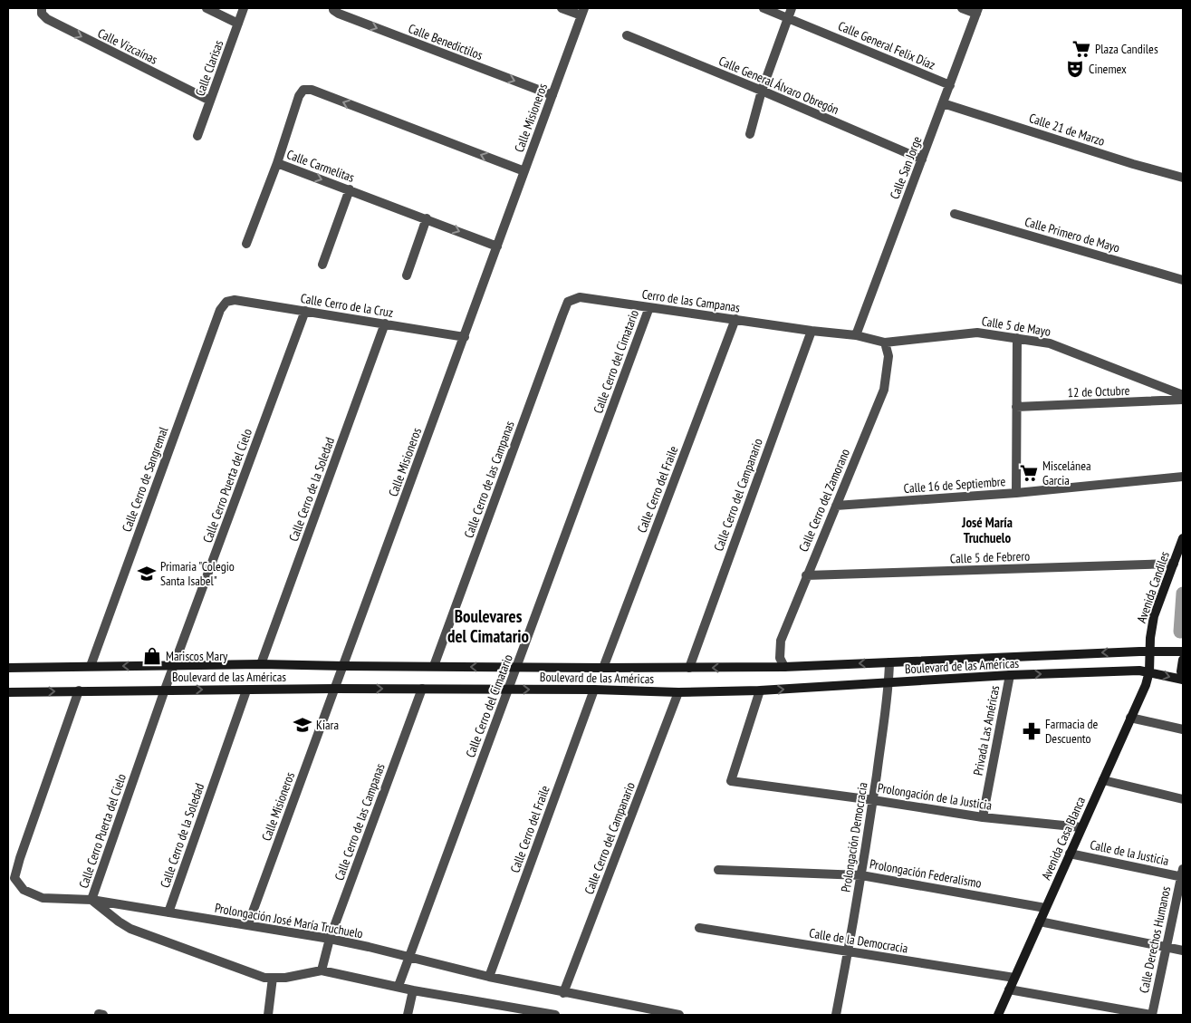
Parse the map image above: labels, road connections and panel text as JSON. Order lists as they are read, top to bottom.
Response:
{
  "streets": {
    "main road": ["Avenida Candiles", "Boulevard de las Américas", "Avenida Casa Blanca"],
    "street": [
      "Calle Benedictilos",
      "Calle General Felix Díaz",
      "Calle Vizcaínas",
      "Calle Clarisas",
      "Calle General Álvaro Obregón",
      "Calle Misioneros",
      "Calle 21 de Marzo",
      "Calle Carmelitas",
      "Calle San Jorge",
      "Calle Primero de Mayo",
      "Cerro de las Campanas",
      "Calle Cerro de la Cruz",
      "Calle 5 de Mayo",
      "Calle Cerro del Cimatario",
      "12 de Octubre",
      "Calle Cerro de Sangremal",
      "Calle Cerro de las Campanas",
      "Calle 16 de Septiembre",
      "Calle Cerro Puerta del Cielo",
      "Calle Cerro de la Soledad",
      "Calle Cerro del Fraile",
      "Calle Cerro del Campanario",
      "Calle Cerro del Zamorano",
      "Calle 5 de Febrero",
      "Privada Las Américas",
      "Prolongación de la Justicia",
      "Prolongación Democracia",
      "Calle de la Justicia",
      "Prolongación Federalismo",
      "Prolongación José María Truchuelo",
      "Calle Derechos Humanos",
      "Calle de la Democracia"
    ]
  },
  "crossings": [
    ["Calle Benedictilos", "Calle Misioneros"],
    ["Calle General Felix Díaz", "Calle San Jorge"],
    ["Calle Vizcaínas", "Calle Clarisas"],
    ["Calle General Álvaro Obregón", "Calle San Jorge"],
    ["Calle Misioneros", "Calle Carmelitas"],
    ["Calle Misioneros", "Calle Cerro de la Cruz"],
    ["Calle Misioneros", "Boulevard de las Américas"],
    ["Calle Misioneros", "Prolongación José María Truchuelo"],
    ["Calle 21 de Marzo", "Calle San Jorge"],
    ["Calle San Jorge", "Calle 5 de Mayo"],
    ["Cerro de las Campanas", "Calle 5 de Mayo"],
    ["Cerro de las Campanas", "Calle Cerro del Cimatario"],
    ["Cerro de las Campanas", "Calle Cerro de las Campanas"],
    ["Cerro de las Campanas", "Calle Cerro del Fraile"],
    ["Cerro de las Campanas", "Calle Cerro del Campanario"],
    ["Calle Cerro de la Cruz", "Calle Cerro de Sangremal"],
    ["Calle Cerro de la Cruz", "Calle Cerro Puerta del Cielo"],
    ["Calle Cerro de la Cruz", "Calle Cerro de la Soledad"],
    ["Calle 5 de Mayo", "Calle Cerro del Campanario"],
    ["Calle 5 de Mayo", "Calle Cerro del Zamorano"],
    ["Calle Cerro del Cimatario", "Boulevard de las Américas"],
    ["Calle Cerro del Cimatario", "Prolongación José María Truchuelo"],
    ["Calle Cerro de Sangremal", "Boulevard de las Américas"],
    ["Calle Cerro de las Campanas", "Boulevard de las Américas"],
    ["Calle Cerro de las Campanas", "Prolongación José María Truchuelo"],
    ["Calle 16 de Septiembre", "Calle Cerro del Zamorano"],
    ["Calle Cerro Puerta del Cielo", "Boulevard de las Américas"],
    ["Calle Cerro Puerta del Cielo", "Prolongación José María Truchuelo"],
    ["Calle Cerro de la Soledad", "Boulevard de las Américas"],
    ["Calle Cerro de la Soledad", "Prolongación José María Truchuelo"],
    ["Calle Cerro del Fraile", "Boulevard de las Américas"],
    ["Calle Cerro del Fraile", "Prolongación José María Truchuelo"],
    ["Calle Cerro del Campanario", "Boulevard de las Américas"],
    ["Calle Cerro del Campanario", "Prolongación José María Truchuelo"],
    ["Calle Cerro del Zamorano", "Calle 5 de Febrero"],
    ["Calle Cerro del Zamorano", "Boulevard de las Américas"],
    ["Calle 5 de Febrero", "Avenida Candiles"],
    ["Avenida Candiles", "Boulevard de las Américas"],
    ["Avenida Candiles", "Avenida Casa Blanca"],
    ["Boulevard de las Américas", "Privada Las Américas"],
    ["Boulevard de las Américas", "Prolongación de la Justicia"],
    ["Boulevard de las Américas", "Prolongación Democracia"],
    ["Boulevard de las Américas", "Avenida Casa Blanca"],
    ["Boulevard de las Américas", "Prolongación José María Truchuelo"],
    ["Privada Las Américas", "Prolongación de la Justicia"],
    ["Prolongación de la Justicia", "Prolongación Democracia"],
    ["Prolongación de la Justicia", "Avenida Casa Blanca"],
    ["Prolongación Democracia", "Prolongación Federalismo"],
    ["Prolongación Democracia", "Calle de la Democracia"],
    ["Avenida Casa Blanca", "Calle de la Justicia"],
    ["Avenida Casa Blanca", "Prolongación Federalismo"],
    ["Avenida Casa Blanca", "Calle de la Democracia"],
    ["Calle de la Justicia", "Calle Derechos Humanos"]
  ],
  "one_way": ["Calle Benedictilos", "Calle Vizcaínas"],
  "districts": ["José María Truchuelo", "Boulevares del Cimatario"],
  "places": {
    "supermarket": ["Plaza Candiles", "Miscelánea Garcia"],
    "theatre": ["Cinemex"],
    "school or university": ["Primaria \"Colegio Santa Isabel\"", "Kiara"],
    "shop": ["Mariscos Mary"],
    "pharmacy": ["Farmacia de Descuento"]
  }
}
